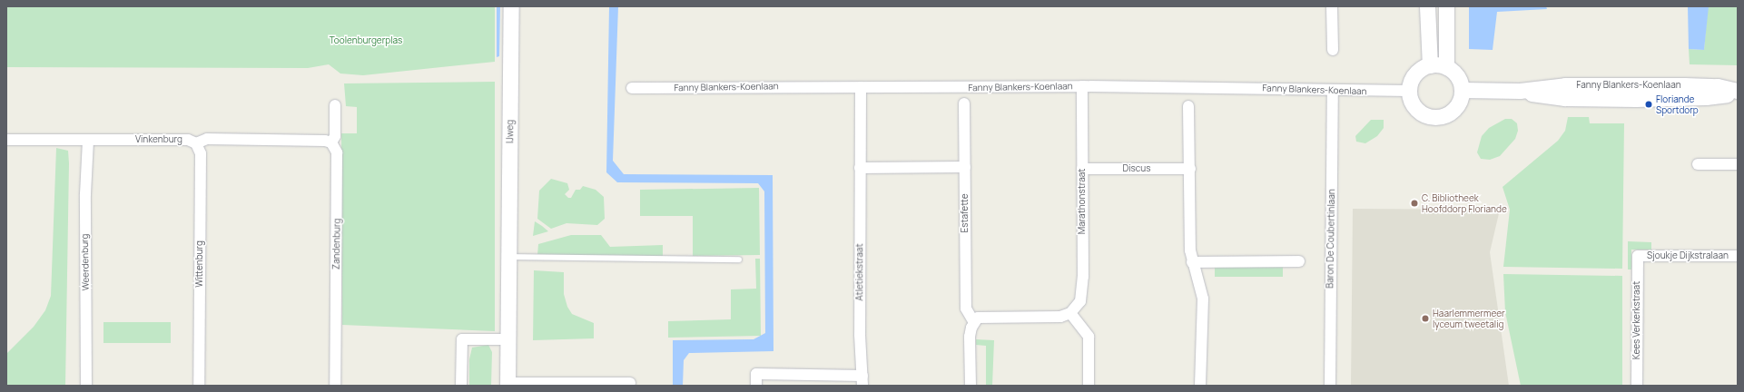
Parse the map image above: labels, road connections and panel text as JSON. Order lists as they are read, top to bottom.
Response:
{
  "streets": {
    "street": [
      "Fanny Blankers-Koenlaan",
      "IJweg",
      "Vinkenburg",
      "Discus",
      "Marathonstraat",
      "Estafette",
      "Baron De Coubertinlaan",
      "Zandenburg",
      "Sjoukje Dijkstralaan",
      "Weerdenburg",
      "Wittenburg",
      "Atletiekstraat",
      "Kees Verkerkstraat"
    ]
  },
  "crossings": [
    ["Fanny Blankers-Koenlaan", "Marathonstraat"],
    ["Fanny Blankers-Koenlaan", "Baron De Coubertinlaan"],
    ["Fanny Blankers-Koenlaan", "Atletiekstraat"],
    ["Vinkenburg", "Zandenburg"],
    ["Vinkenburg", "Weerdenburg"],
    ["Vinkenburg", "Wittenburg"],
    ["Discus", "Marathonstraat"],
    ["Sjoukje Dijkstralaan", "Kees Verkerkstraat"]
  ],
  "parks": ["Toolenburgerplas"],
  "places": ["Floriande Sportdorp", "C. Bibliotheek Hoofddorp Floriande", "Haarlemmermeer lyceum tweetalig"]
}
